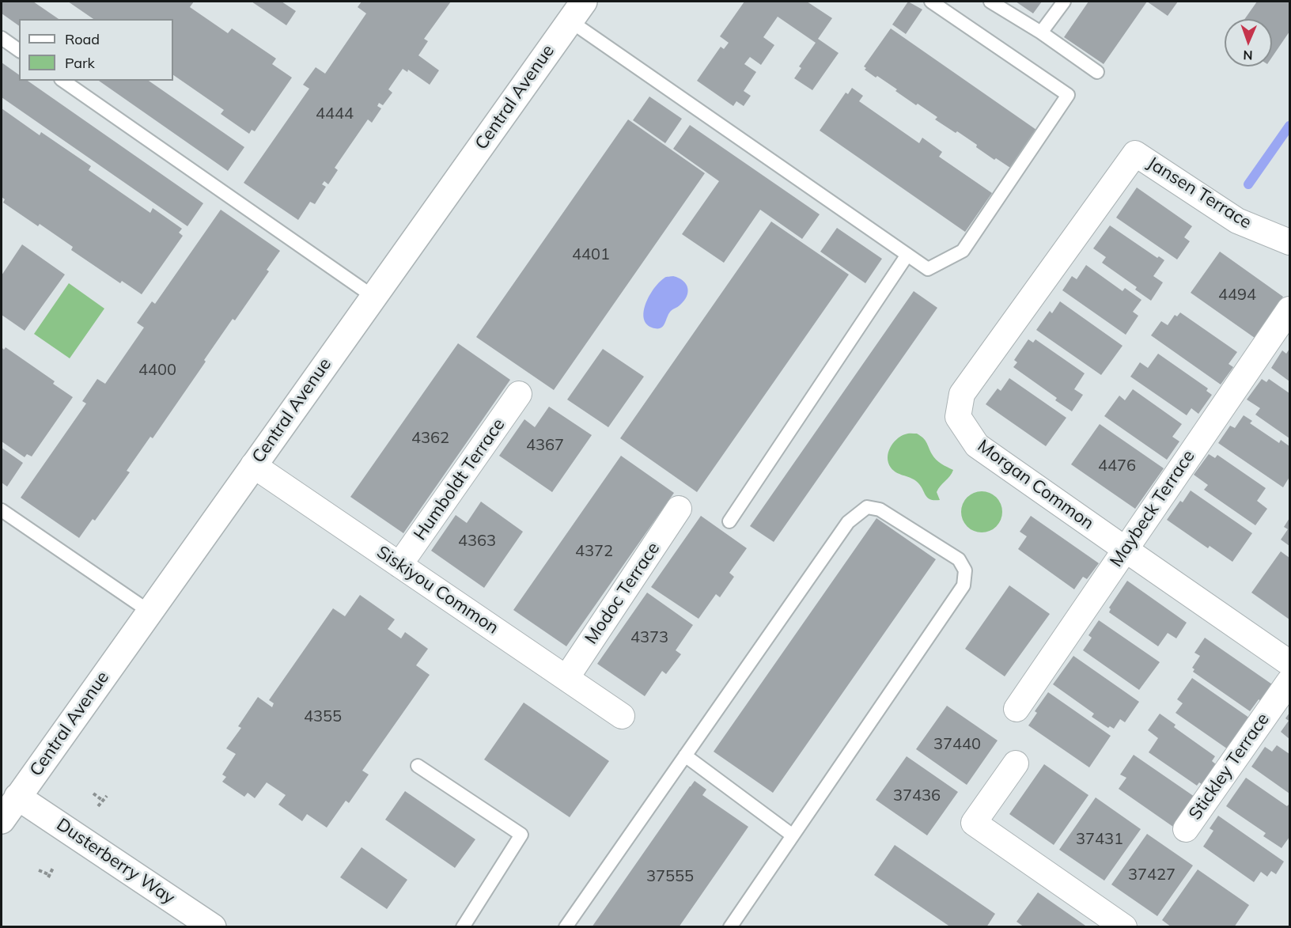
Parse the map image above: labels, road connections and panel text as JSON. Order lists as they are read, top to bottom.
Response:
{
  "streets": {
    "main road": ["Central Avenue", "Dusterberry Way"],
    "street": [
      "Jansen Terrace",
      "Humboldt Terrace",
      "Morgan Common",
      "Maybeck Terrace",
      "Siskiyou Common",
      "Modoc Terrace",
      "Stickley Terrace"
    ]
  },
  "crossings": [
    ["Central Avenue", "Siskiyou Common"],
    ["Central Avenue", "Dusterberry Way"],
    ["Jansen Terrace", "Morgan Common"],
    ["Humboldt Terrace", "Siskiyou Common"],
    ["Morgan Common", "Maybeck Terrace"],
    ["Siskiyou Common", "Modoc Terrace"]
  ],
  "house_numbers": [
    "4444",
    "4401",
    "4494",
    "4400",
    "4362",
    "4367",
    "4476",
    "4363",
    "4372",
    "4373",
    "4355",
    "37440",
    "37436",
    "37431",
    "37427",
    "37555"
  ],
  "legend": ["Road", "Park"],
  "north": "bottom"
}
